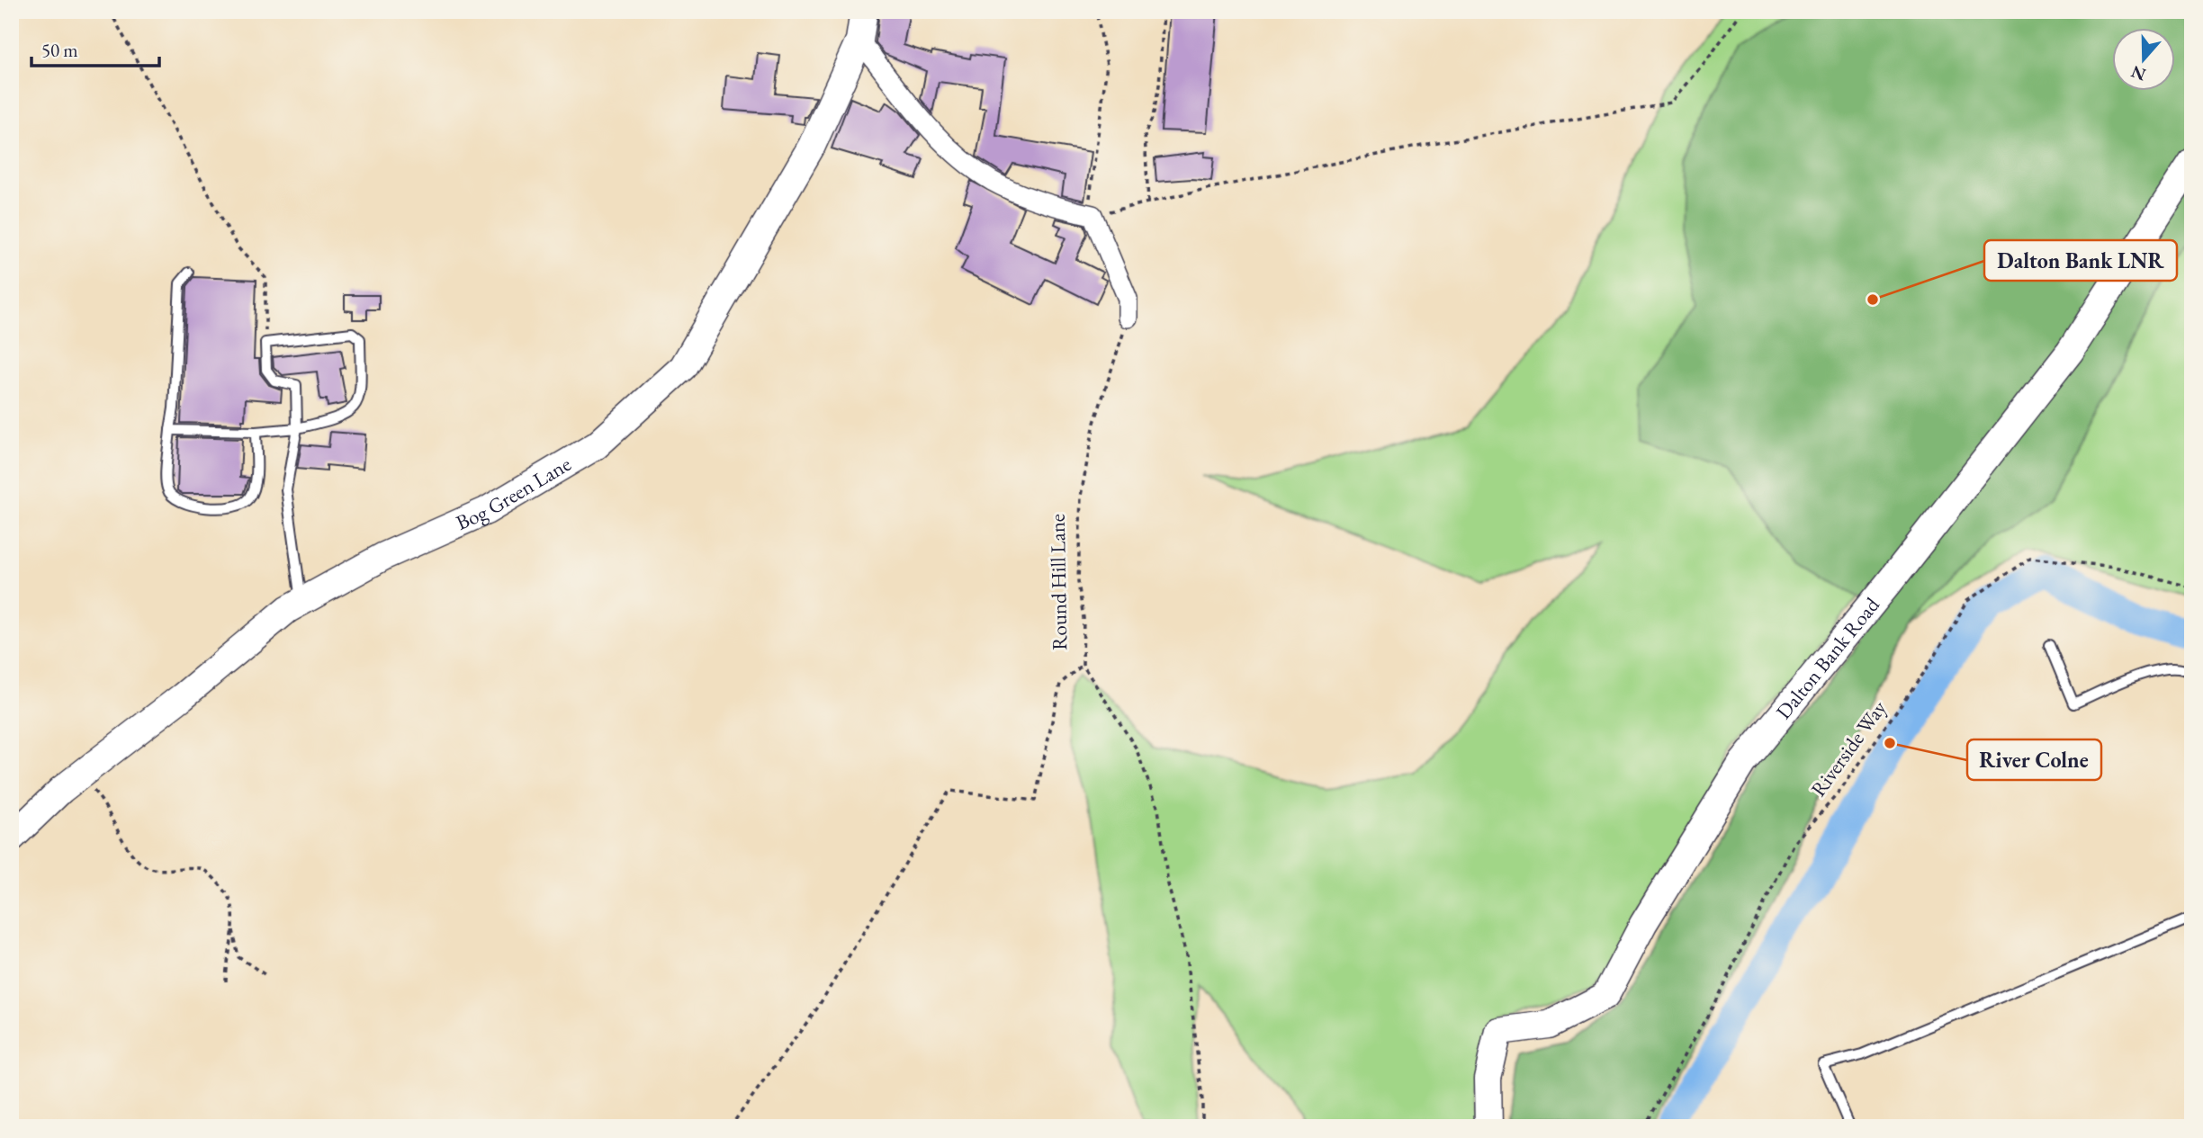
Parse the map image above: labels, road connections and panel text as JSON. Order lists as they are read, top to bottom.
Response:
{
  "streets": {
    "main road": ["Bog Green Lane", "Dalton Bank Road"],
    "path": ["Round Hill Lane", "Riverside Way"]
  },
  "places": ["Dalton Bank LNR", "River Colne"],
  "scale_bar": "50 m",
  "north": "bottom"
}
